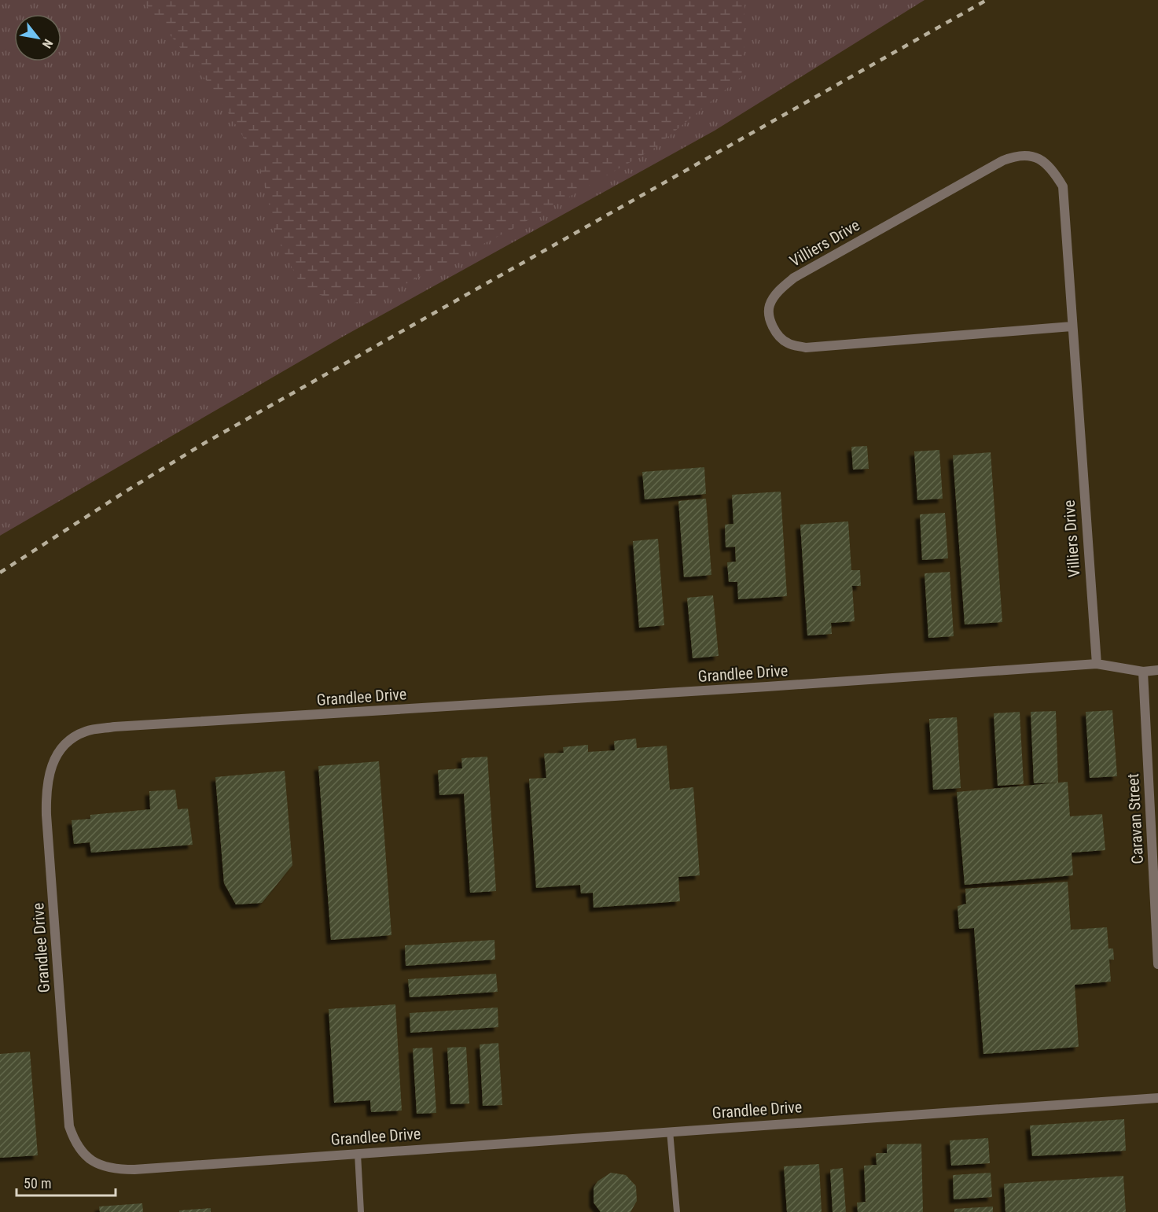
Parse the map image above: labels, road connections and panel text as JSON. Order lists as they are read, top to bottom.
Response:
{
  "streets": {
    "street": ["Villiers Drive", "Grandlee Drive", "Caravan Street"]
  },
  "crossings": [
    ["Villiers Drive", "Grandlee Drive"],
    ["Grandlee Drive", "Caravan Street"]
  ],
  "scale_bar": "50 m",
  "north": "bottom right"
}
